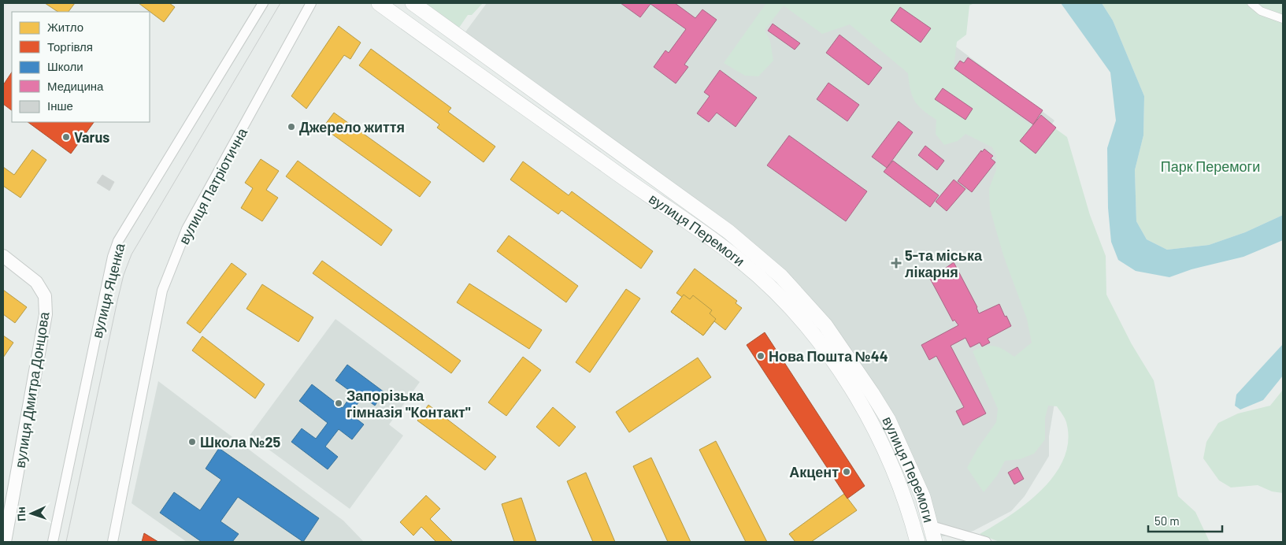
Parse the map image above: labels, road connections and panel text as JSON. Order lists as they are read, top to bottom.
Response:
{
  "streets": {
    "main road": ["вулиця Перемоги"],
    "street": ["вулиця Патріотична", "вулиця Яценка", "вулиця Дмитра Донцова"]
  },
  "parks": ["Парк Перемоги"],
  "places": {
    "other": [
      "Джерело життя",
      "Varus",
      "Нова Пошта №44",
      "Запорізька гімназія \"Контакт\"",
      "Школа №25",
      "Акцент"
    ],
    "health": ["5-та міська лікарня"]
  },
  "legend": [
    "Житло",
    "Торгівля",
    "Школи",
    "Медицина",
    "Інше"
  ],
  "scale_bar": "50 m",
  "north": "left"
}
